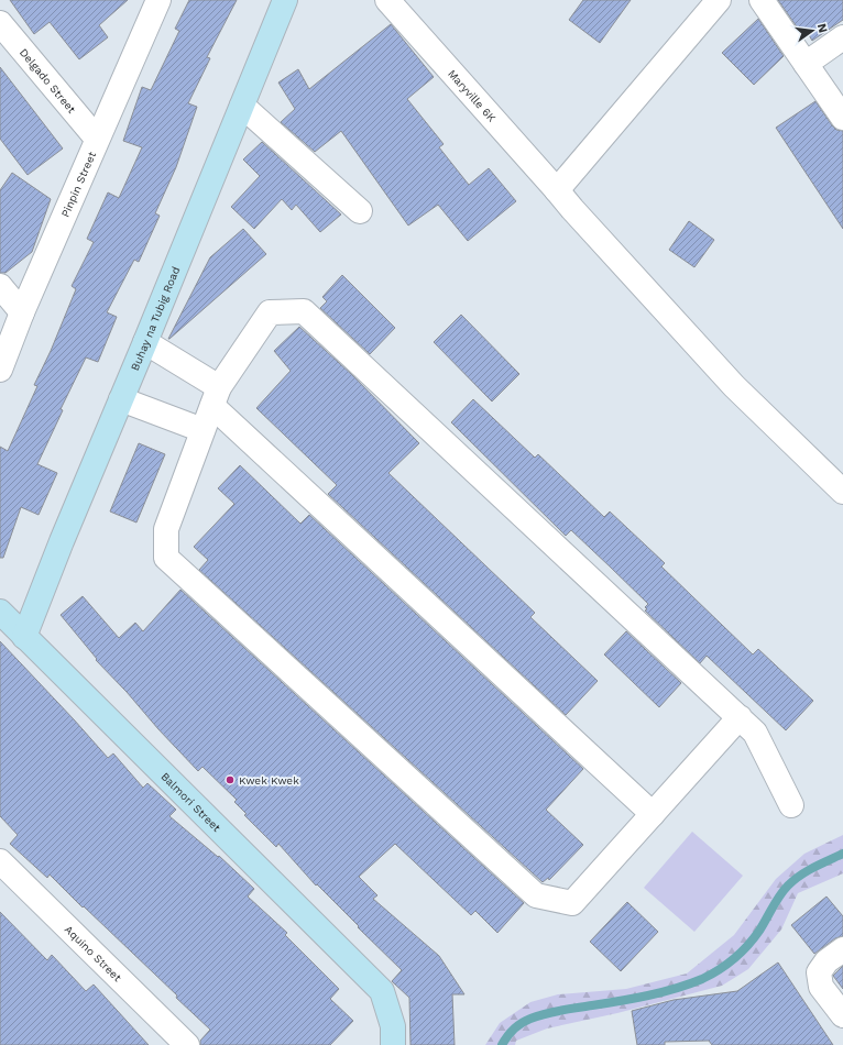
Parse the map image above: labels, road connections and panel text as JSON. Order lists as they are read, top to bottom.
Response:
{
  "streets": {
    "main road": ["Buhay na Tubig Road", "Balmori Street"],
    "street": [
      "Delgado Street",
      "Maryville 6K",
      "Pinpin Street",
      "Aquino Street"
    ]
  },
  "crossings": [
    ["Delgado Street", "Pinpin Street"],
    ["Buhay na Tubig Road", "Balmori Street"]
  ],
  "places": ["Kwek Kwek"],
  "north": "right"
}
